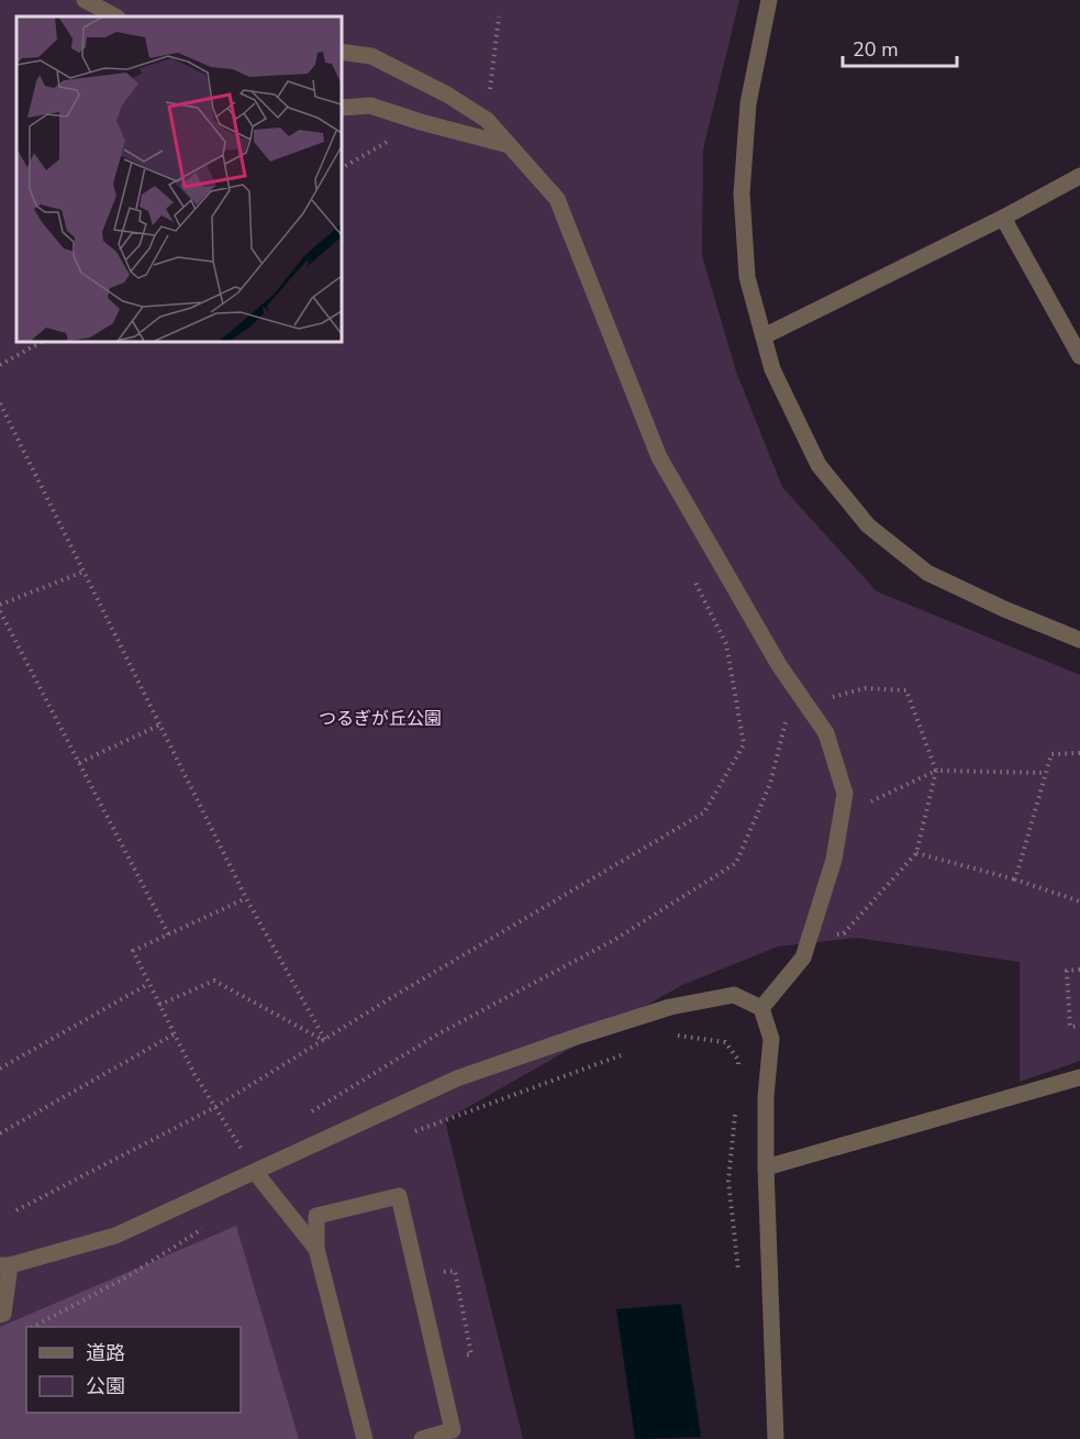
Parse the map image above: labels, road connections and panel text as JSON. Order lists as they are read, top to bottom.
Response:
{
  "parks": ["つるぎが丘公園"],
  "legend": ["道路", "公園"],
  "scale_bar": "20 m"
}
